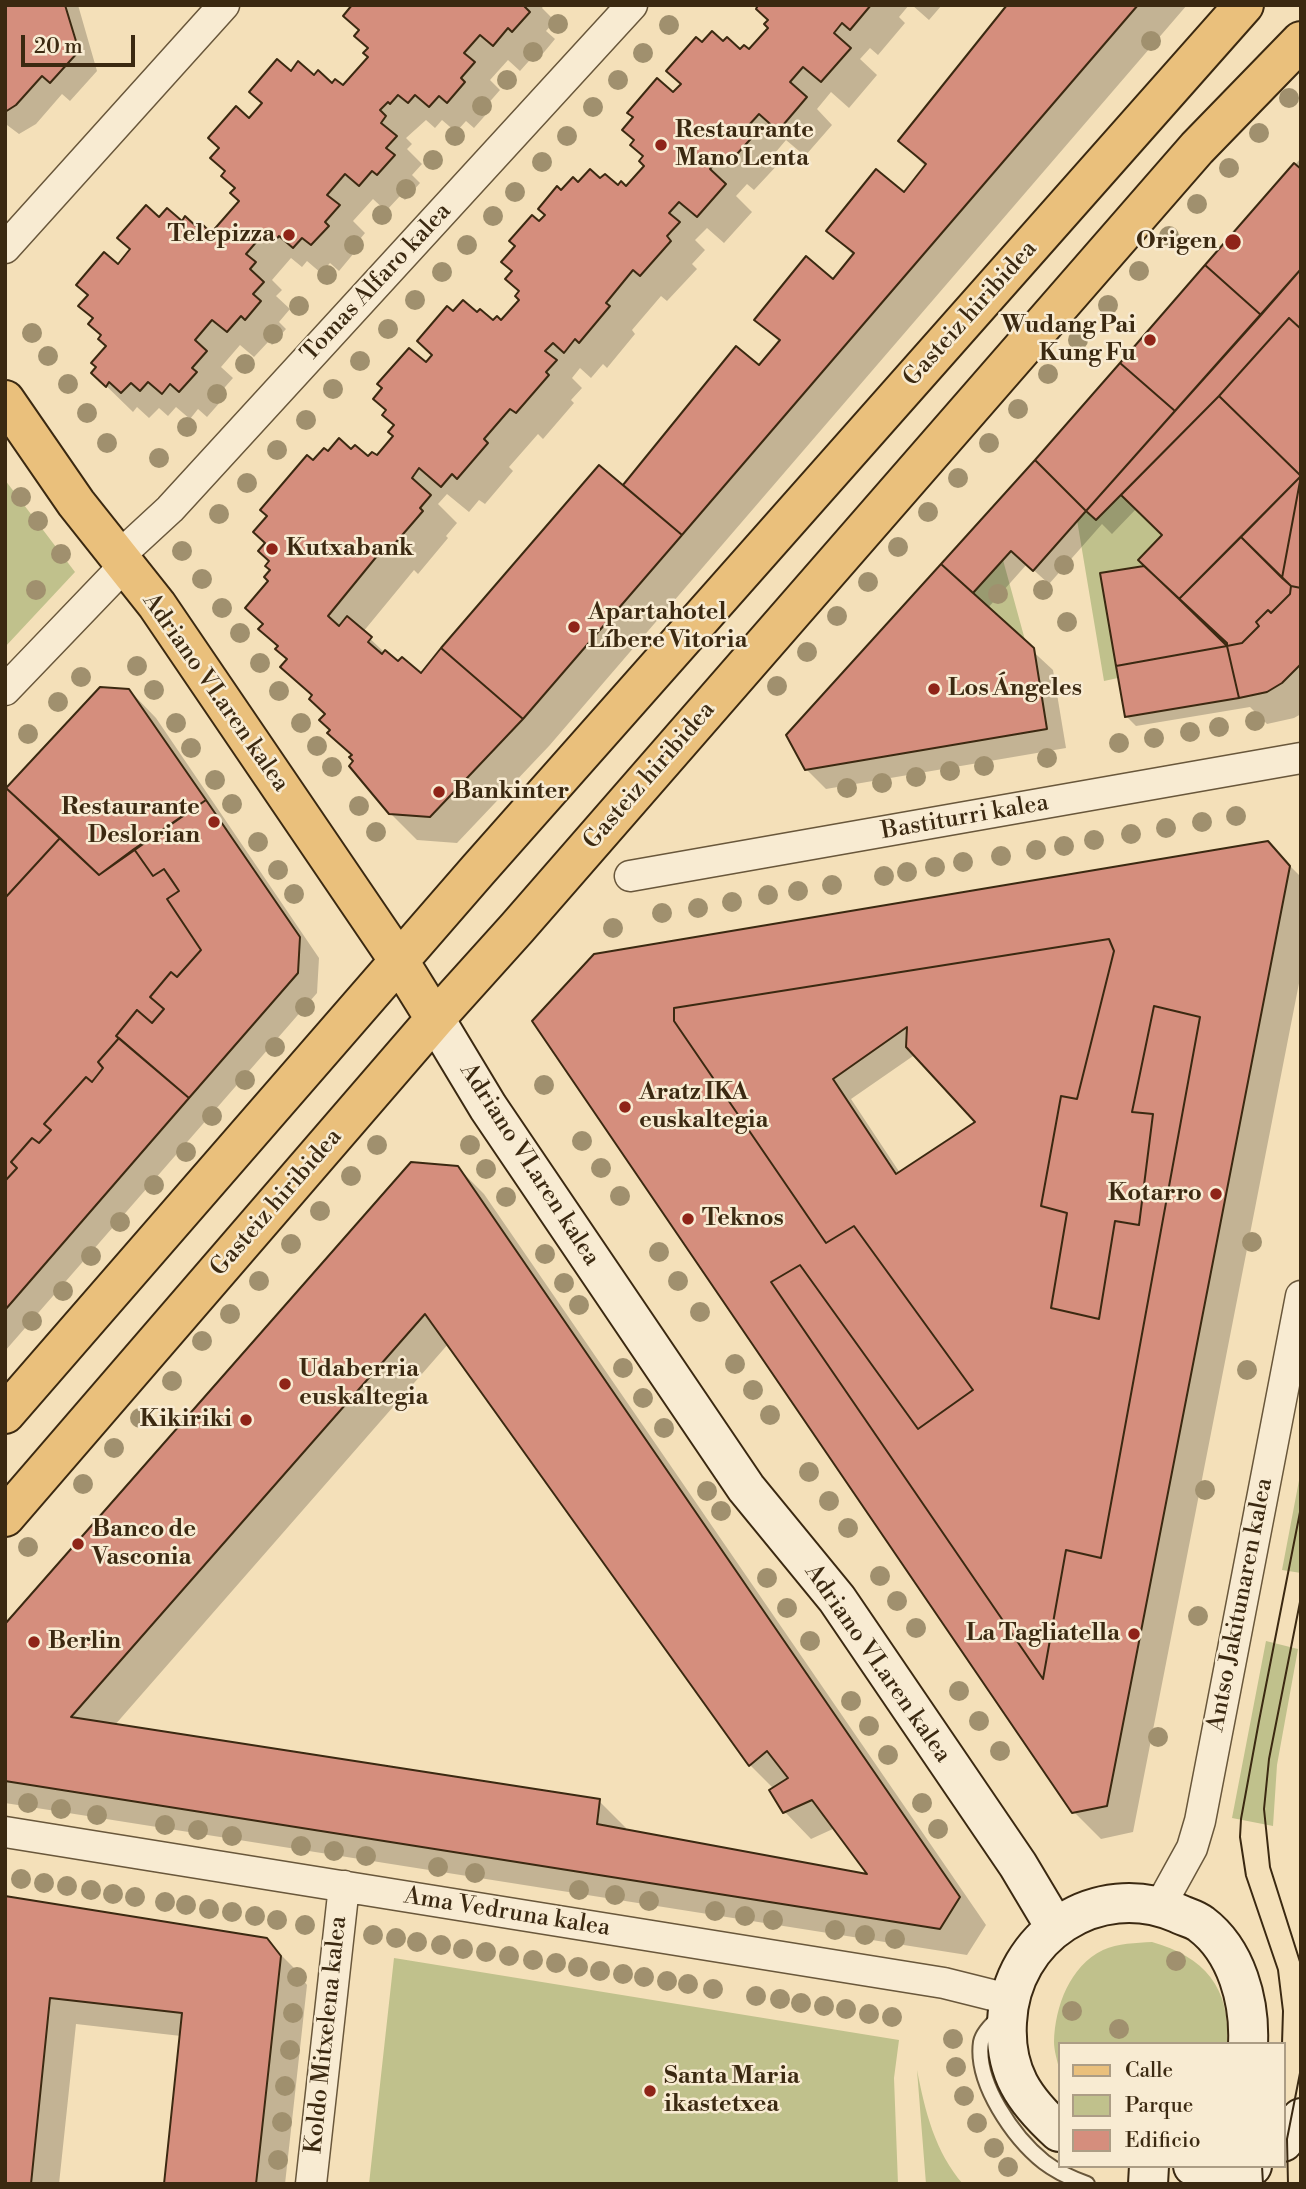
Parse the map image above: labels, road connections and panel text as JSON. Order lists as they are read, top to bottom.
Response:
{
  "streets": {
    "main road": ["Gasteiz hiribidea", "Adriano VI.aren kalea"],
    "street": [
      "Tomas Alfaro kalea",
      "Bastiturri kalea",
      "Antso Jakitunaren kalea",
      "Ama Vedruna kalea",
      "Koldo Mitxelena kalea"
    ]
  },
  "crossings": [
    ["Tomas Alfaro kalea", "Adriano VI.aren kalea"],
    ["Gasteiz hiribidea", "Adriano VI.aren kalea"],
    ["Ama Vedruna kalea", "Koldo Mitxelena kalea"]
  ],
  "places": [
    "Restaurante Mano Lenta",
    "Telepizza",
    "Origen",
    "Wudang Pai Kung Fu",
    "Kutxabank",
    "Apartahotel Líbere Vitoria",
    "Los Ángeles",
    "Bankinter",
    "Restaurante Deslorian",
    "Aratz IKA euskaltegia",
    "Kotarro",
    "Teknos",
    "Udaberria euskaltegia",
    "Kikiriki",
    "Banco de Vasconia",
    "La Tagliatella",
    "Berlin",
    "Santa Maria ikastetxea"
  ],
  "legend": ["Calle", "Parque", "Edificio"],
  "scale_bar": "20 m"
}
